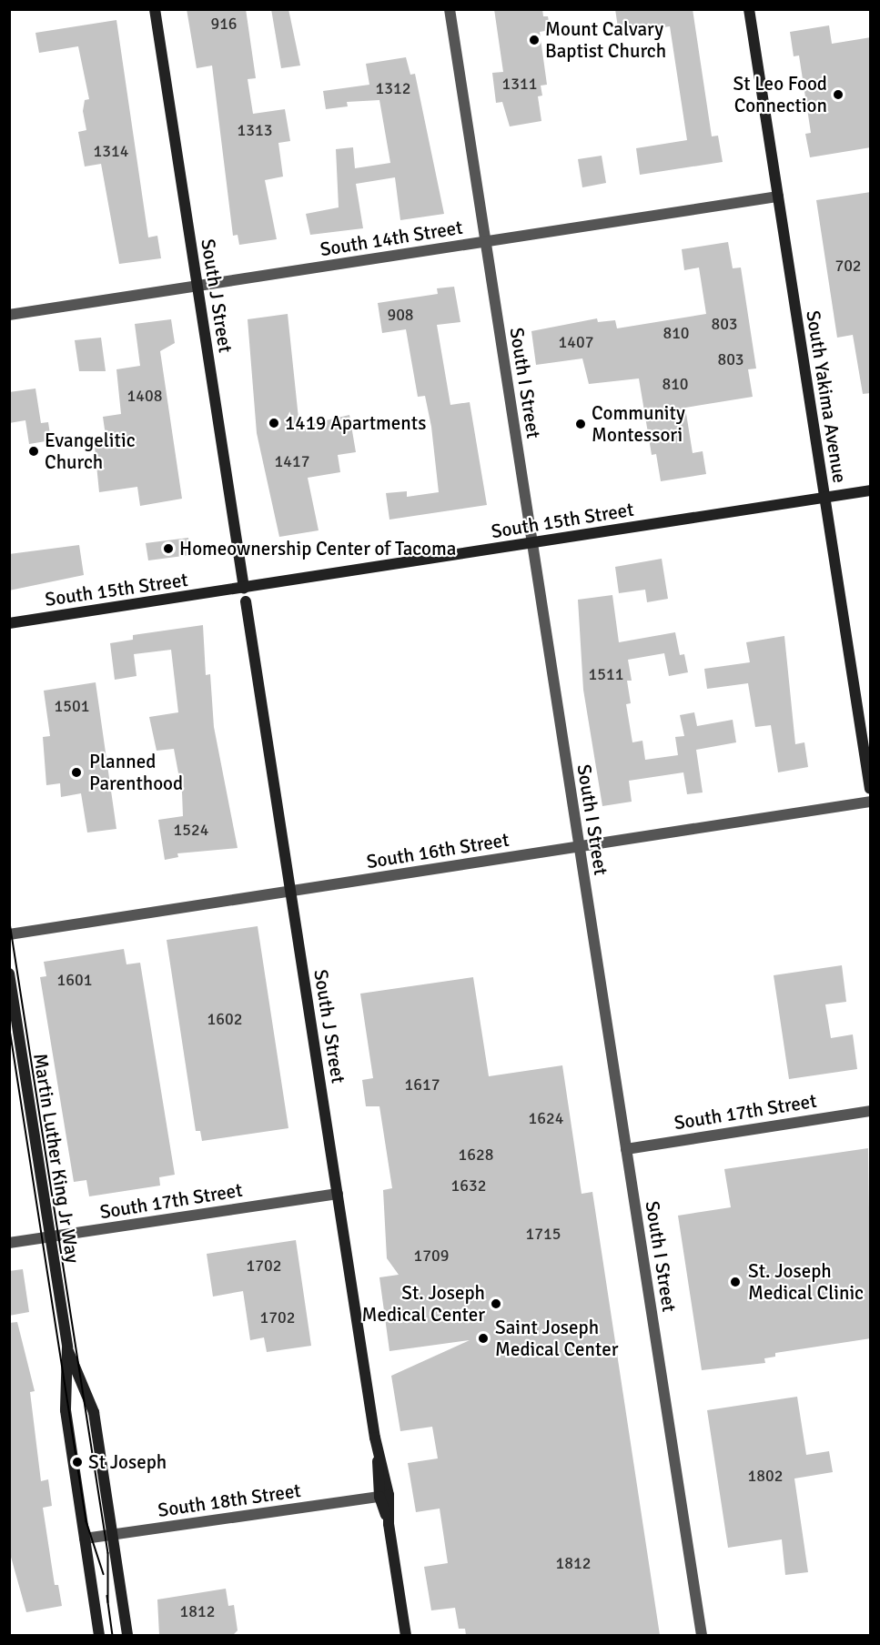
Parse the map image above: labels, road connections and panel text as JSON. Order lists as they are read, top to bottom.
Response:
{
  "streets": {
    "street": [
      "South 14th Street",
      "South J Street",
      "South I Street",
      "South Yakima Avenue",
      "South 15th Street",
      "South 16th Street",
      "South 17th Street",
      "Martin Luther King Jr Way",
      "South 18th Street"
    ]
  },
  "crossings": [
    ["South 14th Street", "South J Street"],
    ["South 14th Street", "South I Street"],
    ["South 14th Street", "South Yakima Avenue"],
    ["South J Street", "South 15th Street"],
    ["South J Street", "South 16th Street"],
    ["South J Street", "South 17th Street"],
    ["South I Street", "South 15th Street"],
    ["South I Street", "South 16th Street"],
    ["South I Street", "South 17th Street"],
    ["South Yakima Avenue", "South 15th Street"],
    ["South 17th Street", "Martin Luther King Jr Way"],
    ["Martin Luther King Jr Way", "South 18th Street"]
  ],
  "places": [
    "Mount Calvary Baptist Church",
    "St Leo Food Connection",
    "1419 Apartments",
    "Community Montessori",
    "Evangelitic Church",
    "Homeownership Center of Tacoma",
    "Planned Parenthood",
    "St. Joseph Medical Clinic",
    "St. Joseph Medical Center",
    "Saint Joseph Medical Center",
    "St Joseph"
  ],
  "house_numbers": [
    "916",
    "1311",
    "1312",
    "1313",
    "1314",
    "702",
    "908",
    "803",
    "810",
    "1407",
    "803",
    "810",
    "1408",
    "1417",
    "1511",
    "1501",
    "1524",
    "1601",
    "1602",
    "1617",
    "1624",
    "1628",
    "1632",
    "1715",
    "1709",
    "1702",
    "1702",
    "1802",
    "1812",
    "1812"
  ]
}
